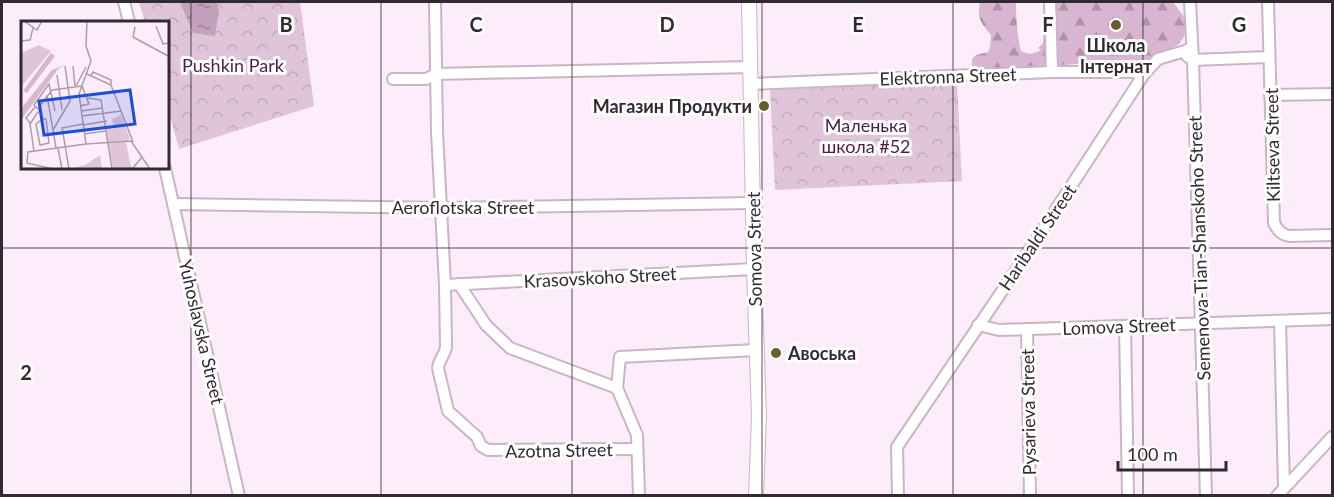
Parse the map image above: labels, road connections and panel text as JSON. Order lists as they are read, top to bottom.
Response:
{
  "streets": {
    "main road": ["Somova Street"],
    "street": [
      "Elektronna Street",
      "Kiltseva Street",
      "Aeroflotska Street",
      "Haribaldi Street",
      "Semenova-Tian-Shanskoho Street",
      "Krasovskoho Street",
      "Lomova Street",
      "Yuhoslavska Street",
      "Pysarieva Street",
      "Azotna Street"
    ]
  },
  "crossings": [
    ["Elektronna Street", "Haribaldi Street"],
    ["Elektronna Street", "Somova Street"],
    ["Aeroflotska Street", "Somova Street"],
    ["Aeroflotska Street", "Yuhoslavska Street"],
    ["Aeroflotska Street", "Azotna Street"],
    ["Haribaldi Street", "Semenova-Tian-Shanskoho Street"],
    ["Haribaldi Street", "Lomova Street"],
    ["Semenova-Tian-Shanskoho Street", "Lomova Street"],
    ["Somova Street", "Krasovskoho Street"],
    ["Somova Street", "Azotna Street"],
    ["Krasovskoho Street", "Azotna Street"],
    ["Lomova Street", "Pysarieva Street"]
  ],
  "parks": ["Pushkin Park", "Маленька школа #52"],
  "places": ["Школа Інтернат", "Магазин Продукти", "Авоська"],
  "scale_bar": "100 m",
  "grid": {
    "columns": [
      "B",
      "C",
      "D",
      "E",
      "F",
      "G"
    ],
    "rows": ["2"]
  }
}
